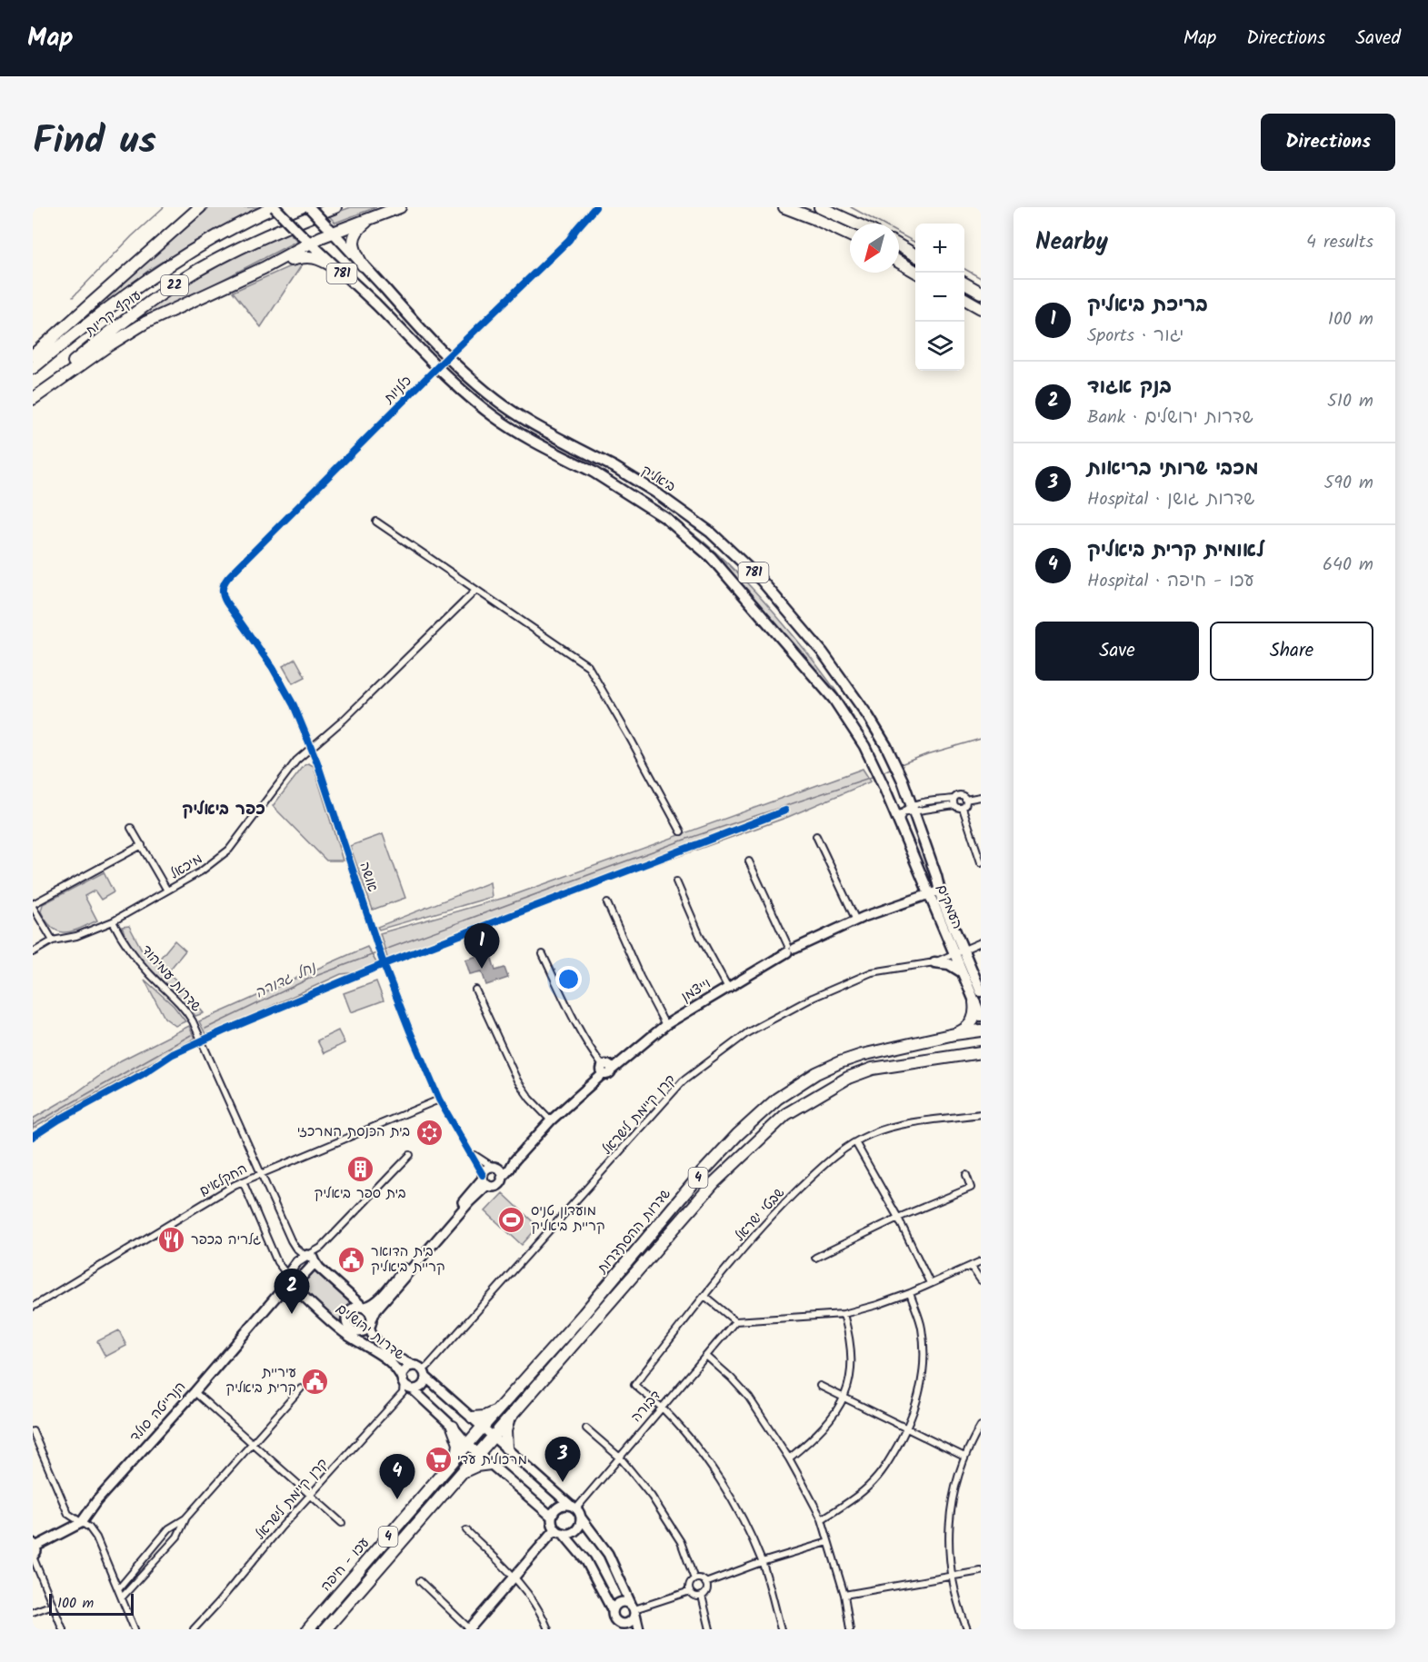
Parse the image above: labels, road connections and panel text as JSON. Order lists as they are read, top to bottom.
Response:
{
  "streets": {
    "highway": [
      "22",
      "עוקף קריות",
      "4",
      "שדרות ההסתדרות",
      "עכו - חיפה"
    ],
    "main road": ["781", "ביאליק", "העמקים"],
    "street": [
      "כלניות",
      "מיכאל",
      "אושה",
      "שדרות עמיהוד",
      "וייצמן",
      "קרן קיימת לישראל",
      "החקלאים",
      "שבטי ישראל",
      "שדרות ירושלים",
      "דבורה",
      "הנרייטה סולד"
    ]
  },
  "crossings": [
    ["781", "ביאליק"],
    ["עוקף קריות", "ביאליק"],
    ["כלניות", "אושה"],
    ["ביאליק", "העמקים"],
    ["מיכאל", "אושה"],
    ["מיכאל", "שדרות עמיהוד"],
    ["אושה", "וייצמן"],
    ["אושה", "החקלאים"],
    ["העמקים", "וייצמן"],
    ["העמקים", "קרן קיימת לישראל"],
    ["שדרות עמיהוד", "החקלאים"],
    ["קרן קיימת לישראל", "שדרות ירושלים"],
    ["4", "שדרות ההסתדרות"],
    ["4", "שדרות ירושלים"],
    ["4", "עכו - חיפה"],
    ["שבטי ישראל", "דבורה"],
    ["שדרות ההסתדרות", "שדרות ירושלים"],
    ["שדרות ירושלים", "דבורה"],
    ["שדרות ירושלים", "הנרייטה סולד"]
  ],
  "districts": ["כפר ביאליק"],
  "water": ["נחל גדורה"],
  "places": {
    "synagogue": ["בית הכנסת המרכזי"],
    "building": ["בית ספר ביאליק"],
    "sports": ["מועדון טניס קריית ביאליק"],
    "restaurant": ["גלריה בכפר"],
    "public building": ["בית הדואר קריית ביאליק", "עיריית קרית ביאליק"],
    "supermarket": ["מרכולית עדי"]
  },
  "scale_bar": "100 m",
  "north": "bottom left",
  "page": {
    "header": "Map",
    "nav": ["Map", "Directions", "Saved"],
    "title": "Find us",
    "buttons": [
      "Directions",
      ["Save", "Share"]
    ],
    "heading": ["Nearby", "4 results"],
    "map_buttons": ["+", "−"],
    "list": [
      {
        "mark": "1",
        "name": "בריכת ביאליק",
        "note": "Sports · יגור",
        "value": "100 m"
      },
      {
        "mark": "2",
        "name": "בנק אגוד",
        "note": "Bank · שדרות ירושלים",
        "value": "510 m"
      },
      {
        "mark": "3",
        "name": "מכבי שרותי בריאות",
        "note": "Hospital · שדרות גושן",
        "value": "590 m"
      },
      {
        "mark": "4",
        "name": "לאומית קרית ביאליק",
        "note": "Hospital · עכו - חיפה",
        "value": "640 m"
      }
    ],
    "pins": [
      "1",
      "2",
      "3",
      "4"
    ],
    "scale": "100 m"
  }
}
